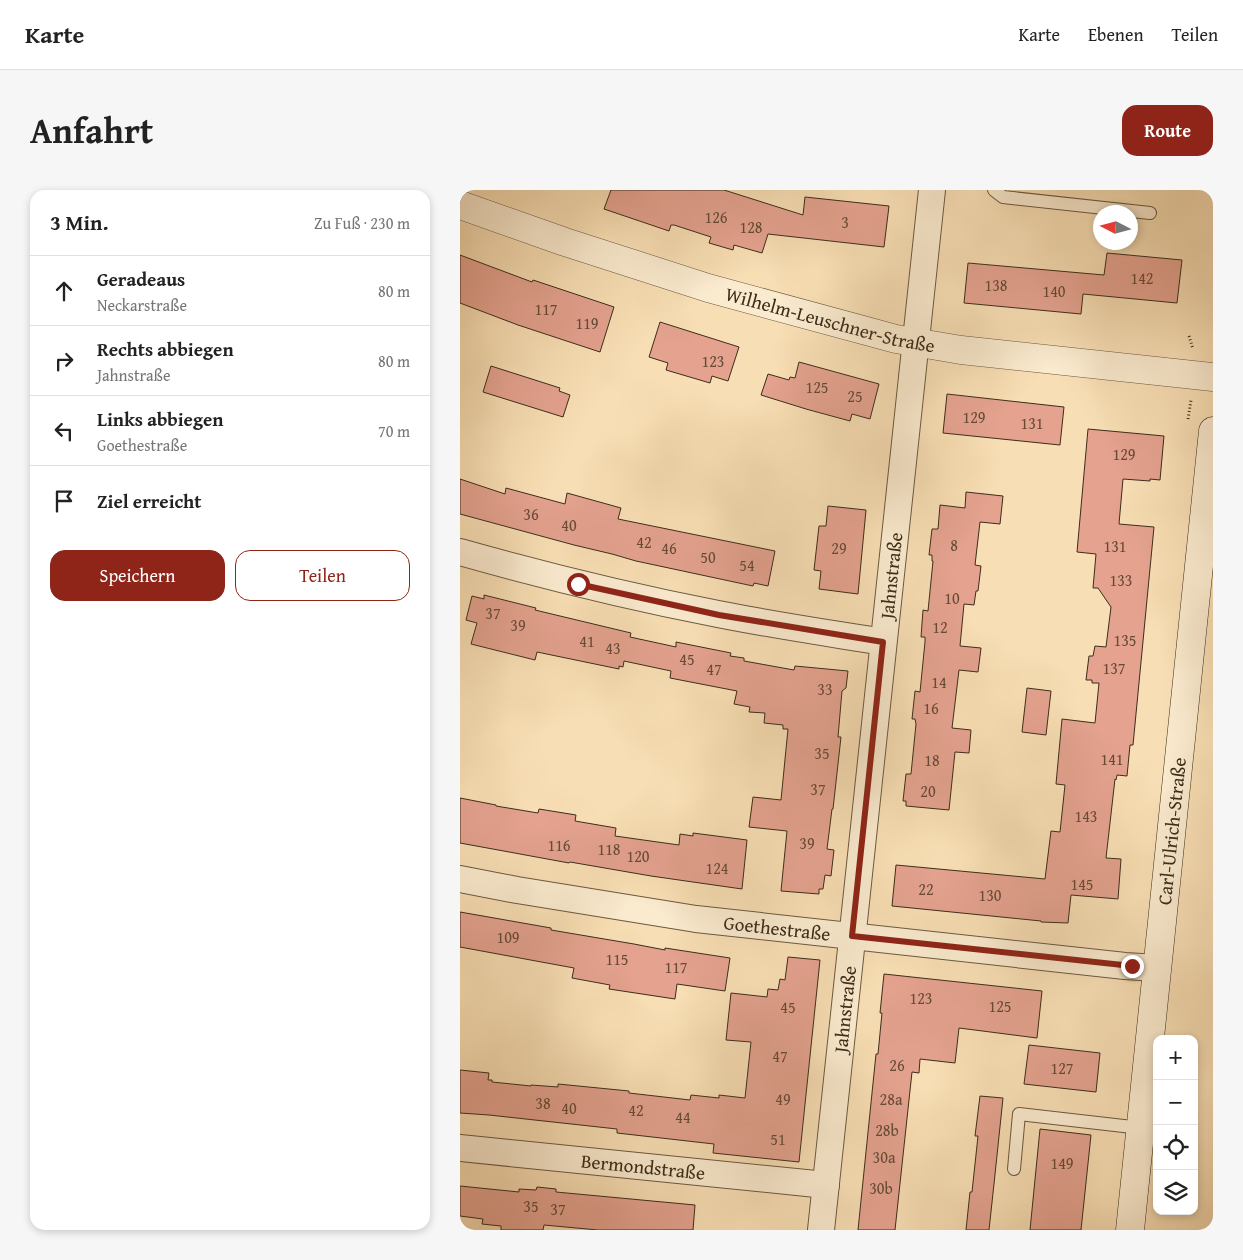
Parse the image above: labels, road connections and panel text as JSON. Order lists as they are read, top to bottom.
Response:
{
  "streets": {
    "main road": ["Wilhelm-Leuschner-Straße", "Carl-Ulrich-Straße"],
    "street": ["Jahnstraße", "Goethestraße", "Bermondstraße"]
  },
  "crossings": [
    ["Wilhelm-Leuschner-Straße", "Jahnstraße"],
    ["Jahnstraße", "Goethestraße"],
    ["Jahnstraße", "Bermondstraße"],
    ["Carl-Ulrich-Straße", "Goethestraße"]
  ],
  "house_numbers": [
    "126",
    "3",
    "128",
    "142",
    "138",
    "140",
    "117",
    "119",
    "123",
    "125",
    "25",
    "129",
    "131",
    "129",
    "36",
    "40",
    "42",
    "8",
    "131",
    "46",
    "29",
    "50",
    "54",
    "133",
    "10",
    "37",
    "39",
    "12",
    "135",
    "41",
    "43",
    "45",
    "137",
    "47",
    "14",
    "33",
    "16",
    "35",
    "141",
    "18",
    "37",
    "20",
    "143",
    "39",
    "116",
    "118",
    "120",
    "124",
    "145",
    "22",
    "130",
    "109",
    "115",
    "117",
    "123",
    "125",
    "45",
    "47",
    "26",
    "127",
    "49",
    "28a",
    "38",
    "40",
    "42",
    "44",
    "28b",
    "51",
    "30a",
    "149",
    "30b",
    "35",
    "37"
  ],
  "north": "left",
  "page": {
    "header": "Karte",
    "nav": ["Karte", "Ebenen", "Teilen"],
    "title": "Anfahrt",
    "buttons": [
      "Route",
      ["Speichern", "Teilen"]
    ],
    "heading": ["3 Min.", "Zu Fuß · 230 m"],
    "list": [
      ["Geradeaus", "Neckarstraße", "80 m"],
      ["Rechts abbiegen", "Jahnstraße", "80 m"],
      ["Links abbiegen", "Goethestraße", "70 m"],
      "Ziel erreicht"
    ],
    "map_buttons": ["+", "−"]
  }
}
